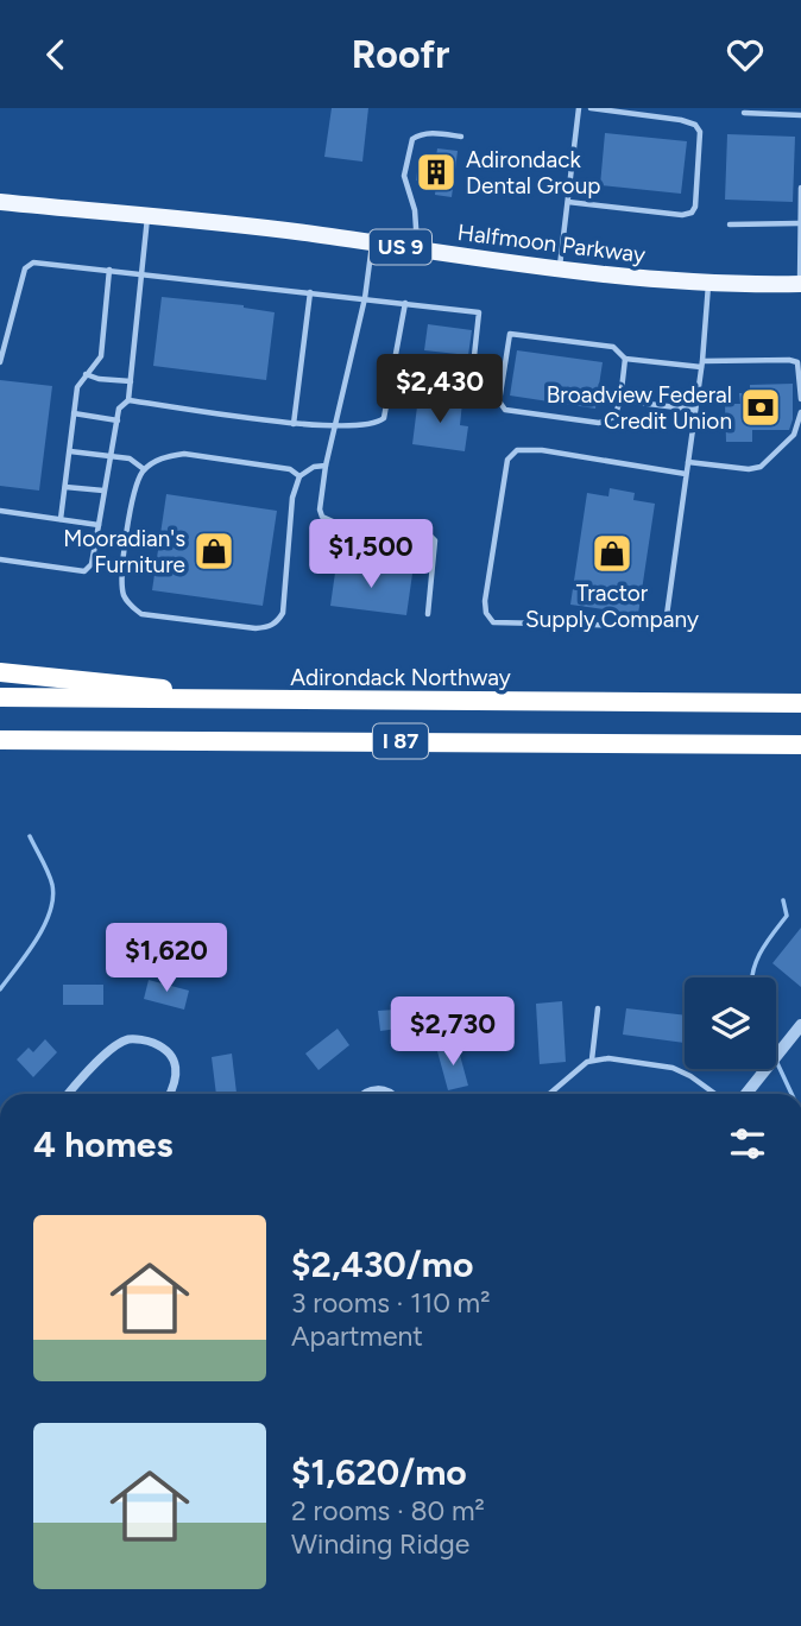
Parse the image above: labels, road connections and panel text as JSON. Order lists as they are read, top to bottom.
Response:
{
  "streets": {
    "highway": ["Adirondack Northway", "I 87"],
    "main road": ["Halfmoon Parkway", "US 9"]
  },
  "places": {
    "building": ["Adirondack Dental Group"],
    "bank": ["Broadview Federal Credit Union"],
    "shop": ["Mooradian's Furniture", "Tractor Supply Company"]
  },
  "page": {
    "header": "Roofr",
    "price": [
      "$2,430",
      "$1,500",
      "$1,620",
      "$2,730"
    ],
    "heading": "4 homes",
    "list": [
      {
        "name": "$2,430/mo",
        "note": "3 rooms · 110 m² · Apartment"
      },
      {
        "name": "$1,620/mo",
        "note": "2 rooms · 80 m² · Winding Ridge"
      }
    ]
  }
}
